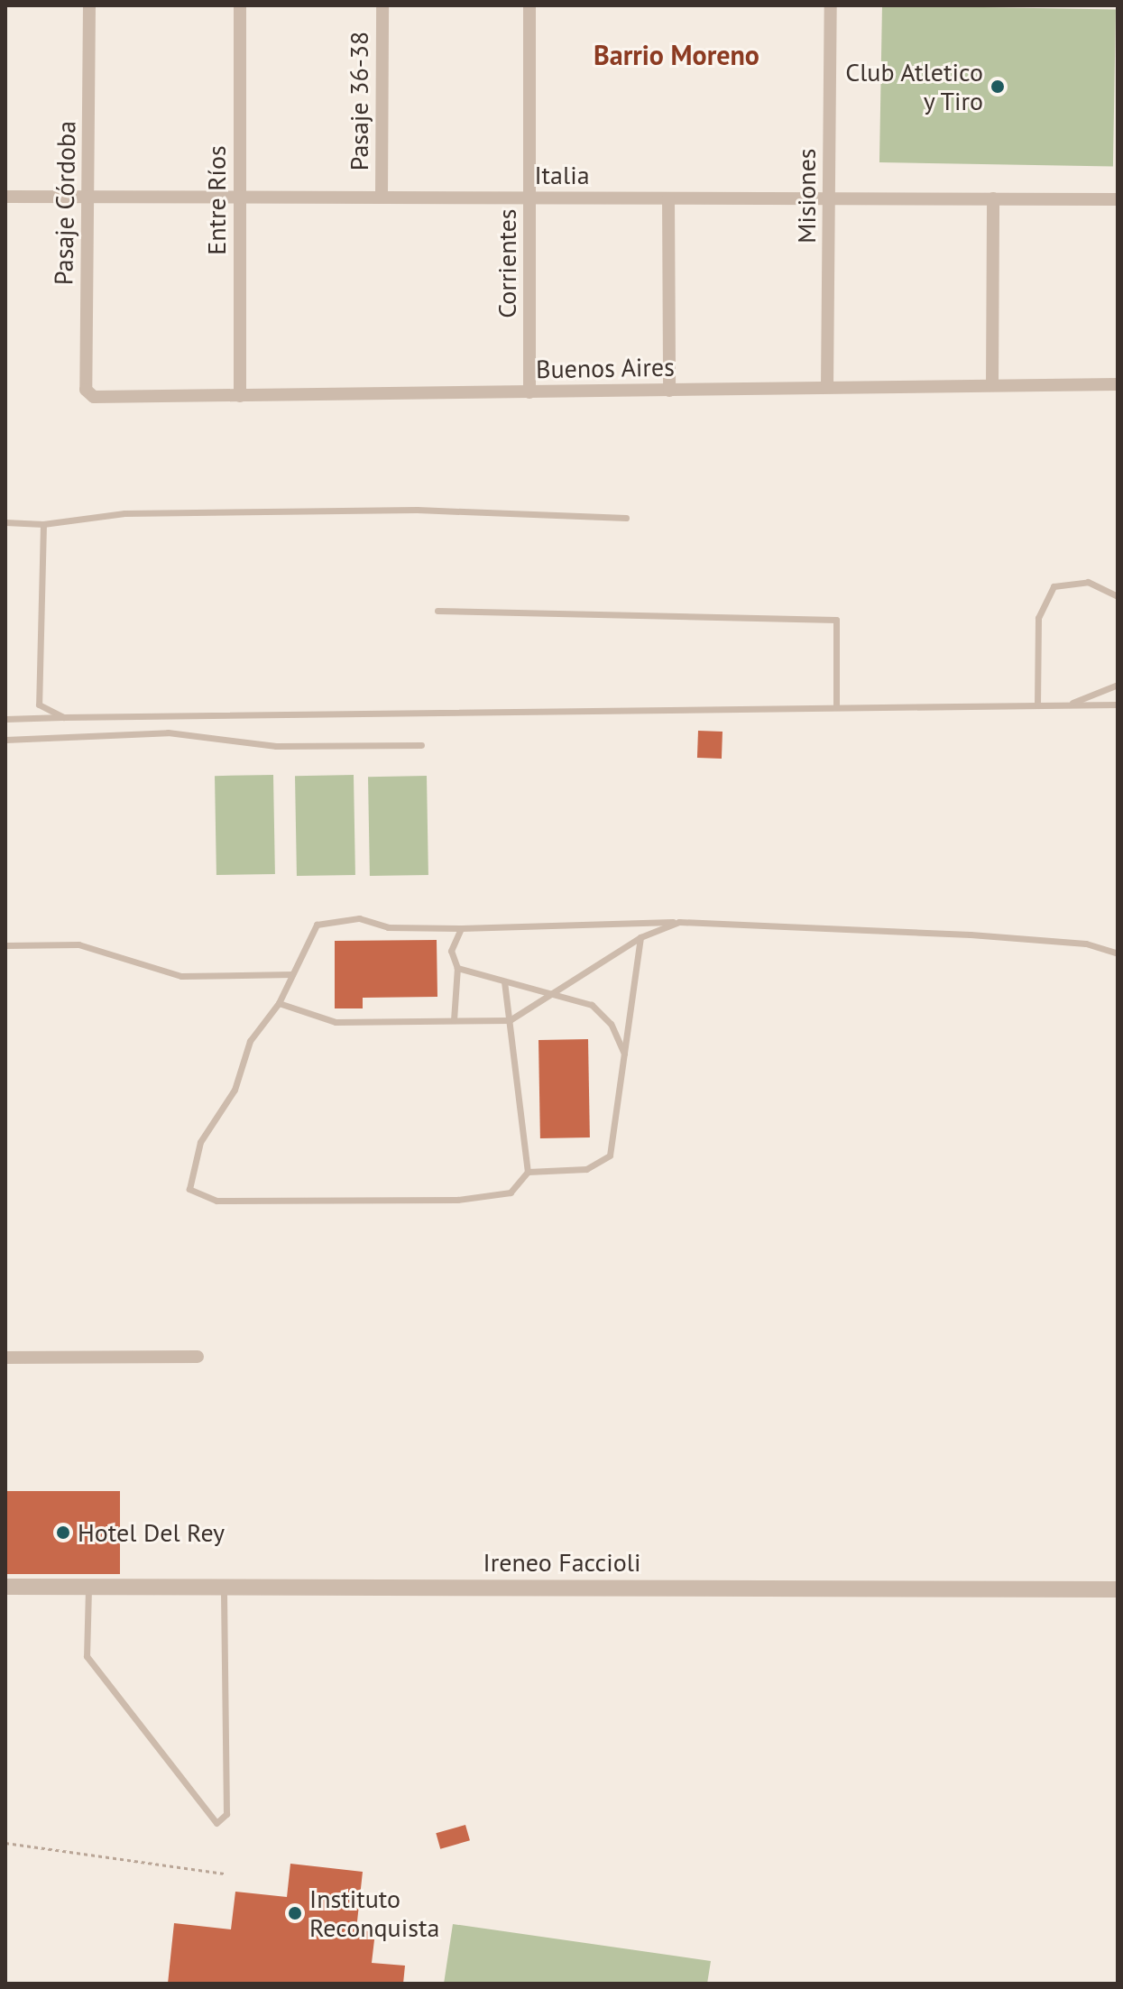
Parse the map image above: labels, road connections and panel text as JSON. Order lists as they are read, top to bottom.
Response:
{
  "streets": {
    "street": [
      "Pasaje 36-38",
      "Italia",
      "Misiones",
      "Entre Ríos",
      "Pasaje Córdoba",
      "Corrientes",
      "Buenos Aires",
      "Ireneo Faccioli"
    ]
  },
  "crossings": [
    ["Pasaje 36-38", "Italia"],
    ["Italia", "Misiones"],
    ["Italia", "Entre Ríos"],
    ["Italia", "Pasaje Córdoba"],
    ["Italia", "Corrientes"],
    ["Misiones", "Buenos Aires"],
    ["Entre Ríos", "Buenos Aires"],
    ["Pasaje Córdoba", "Buenos Aires"],
    ["Corrientes", "Buenos Aires"]
  ],
  "districts": ["Barrio Moreno"],
  "places": ["Club Atletico y Tiro", "Hotel Del Rey", "Instituto Reconquista"]
}
